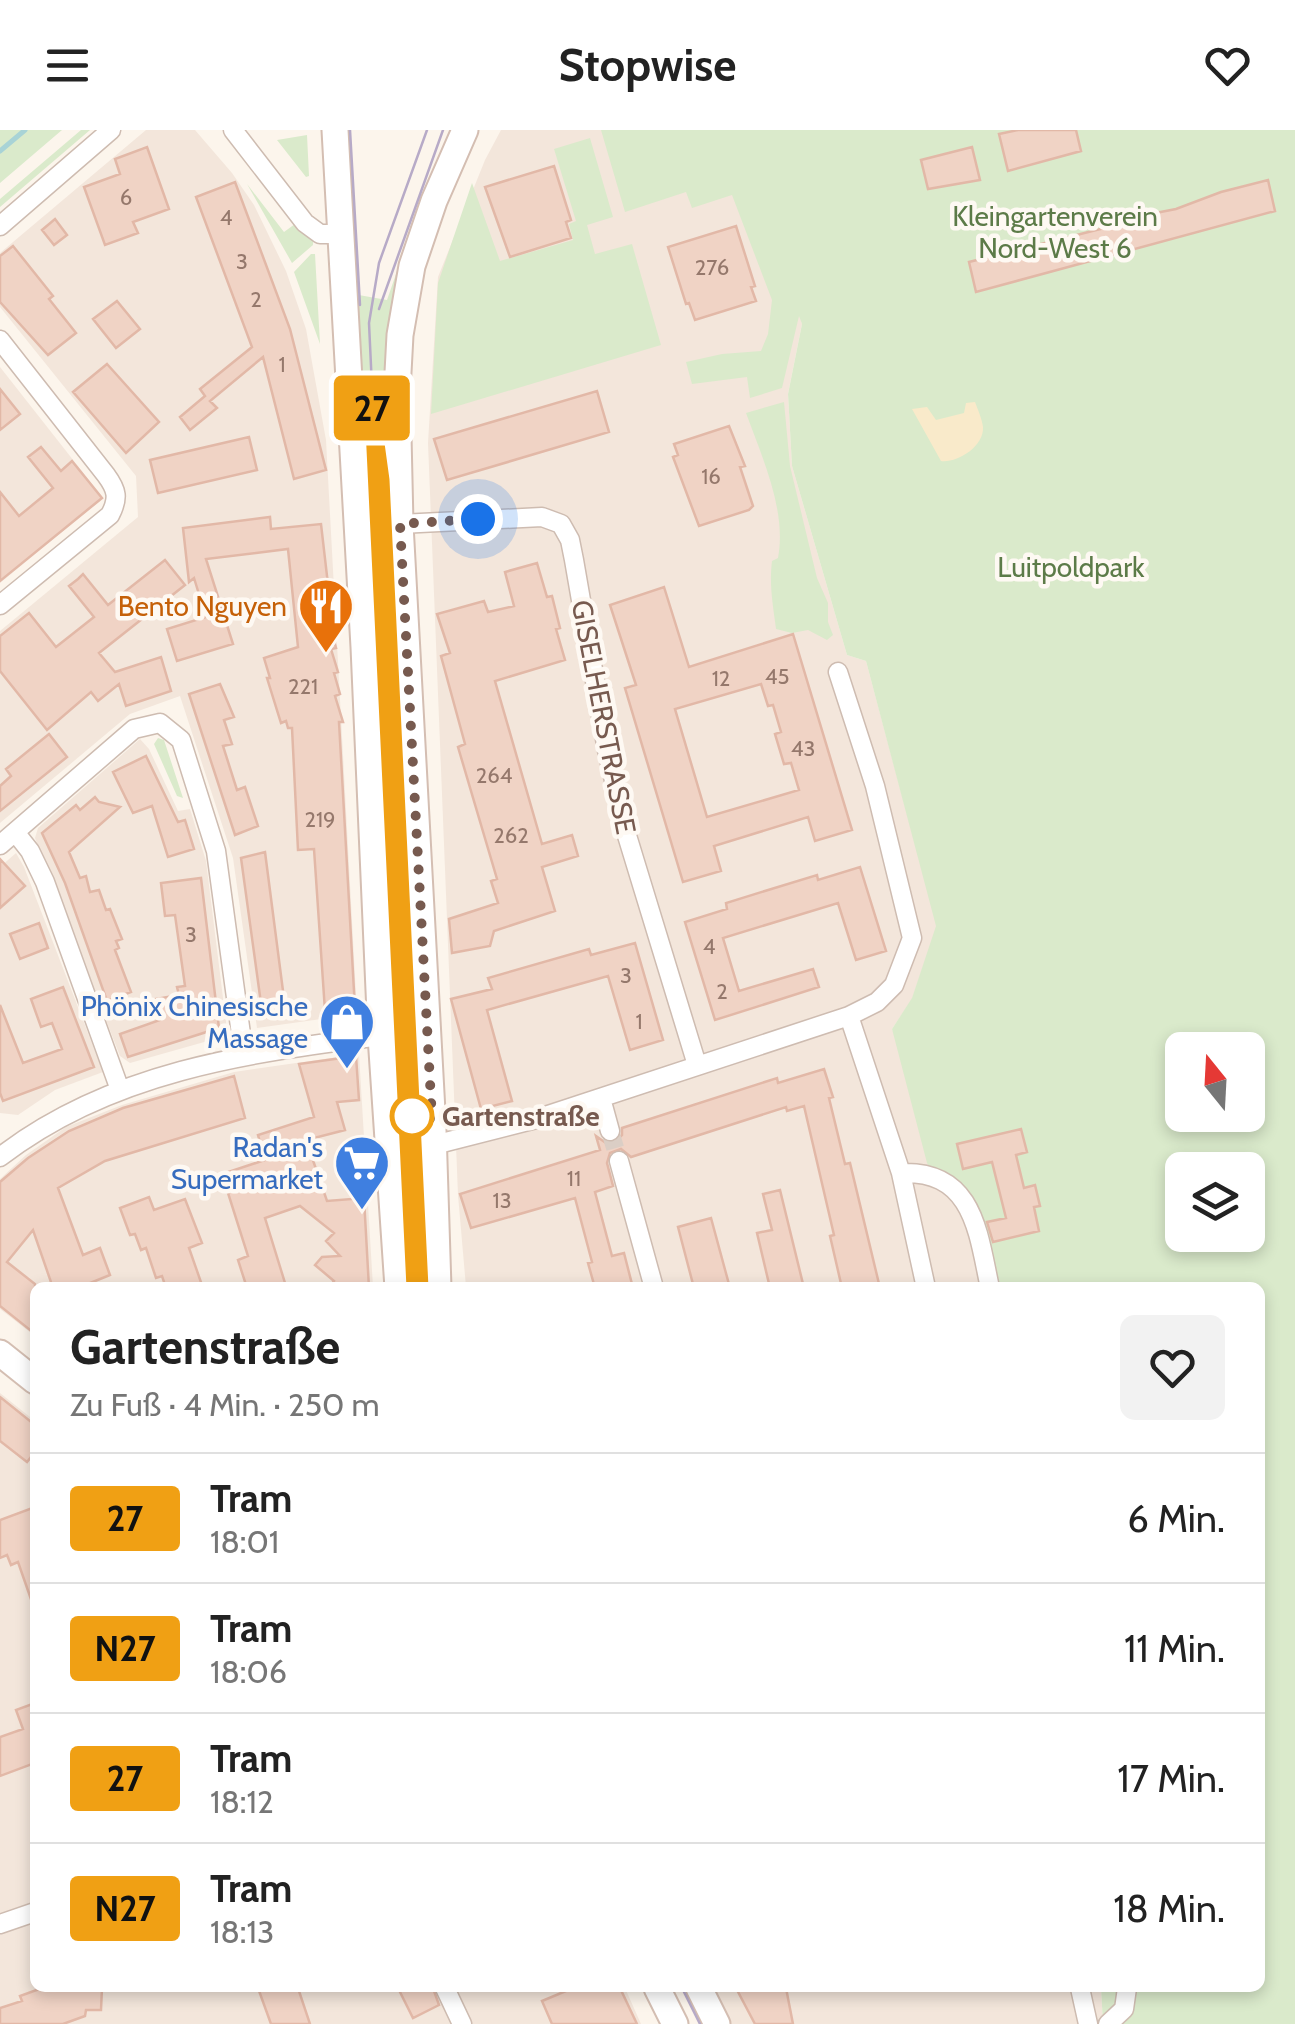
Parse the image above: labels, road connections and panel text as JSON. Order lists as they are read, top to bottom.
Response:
{
  "streets": {
    "street": ["GISELHERSTRASSE"]
  },
  "parks": ["Kleingartenverein Nord-West 6", "Luitpoldpark"],
  "places": {
    "restaurant": ["Bento Nguyen"],
    "shop": ["Phönix Chinesische Massage"],
    "other": ["Gartenstraße"],
    "supermarket": ["Radan's Supermarket"]
  },
  "lines": ["tram line 27"],
  "house_numbers": [
    "6",
    "4",
    "3",
    "276",
    "2",
    "1",
    "16",
    "45",
    "12",
    "221",
    "43",
    "264",
    "219",
    "262",
    "3",
    "4",
    "3",
    "2",
    "1",
    "11",
    "13"
  ],
  "north": "top",
  "page": {
    "header": "Stopwise",
    "on_map": "27",
    "heading": ["Gartenstraße", "Zu Fuß · 4 Min. · 250 m"],
    "list": [
      {
        "mark": "27",
        "name": "Tram",
        "note": "18:01",
        "value": "6 Min."
      },
      {
        "mark": "N27",
        "name": "Tram",
        "note": "18:06",
        "value": "11 Min."
      },
      {
        "mark": "27",
        "name": "Tram",
        "note": "18:12",
        "value": "17 Min."
      },
      {
        "mark": "N27",
        "name": "Tram",
        "note": "18:13",
        "value": "18 Min."
      }
    ]
  }
}
